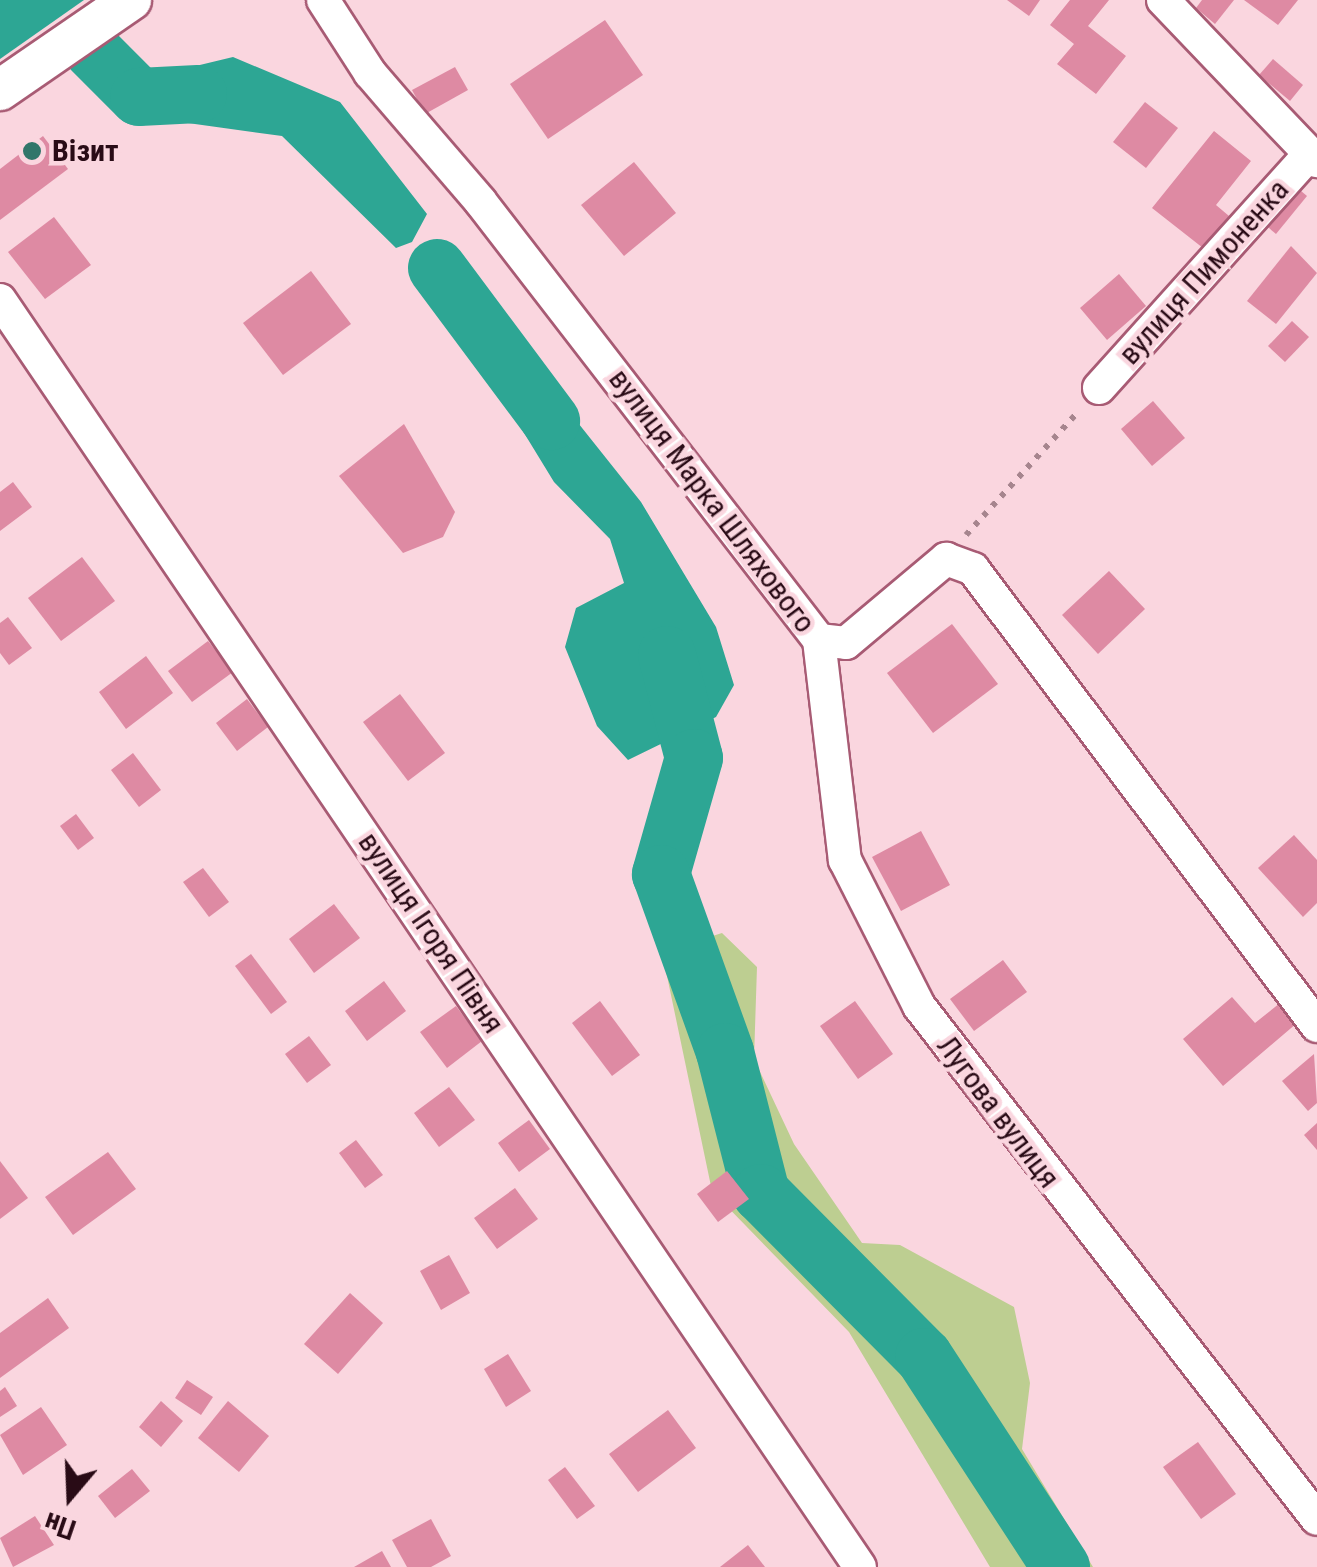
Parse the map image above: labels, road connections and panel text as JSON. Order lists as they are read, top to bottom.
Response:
{
  "streets": {
    "street": [
      "вулиця Пимоненка",
      "вулиця Марка Шляхового",
      "вулиця Ігоря Півня",
      "Лугова вулиця"
    ]
  },
  "crossings": [
    ["вулиця Марка Шляхового", "Лугова вулиця"]
  ],
  "places": ["Візит"],
  "north": "bottom"
}
